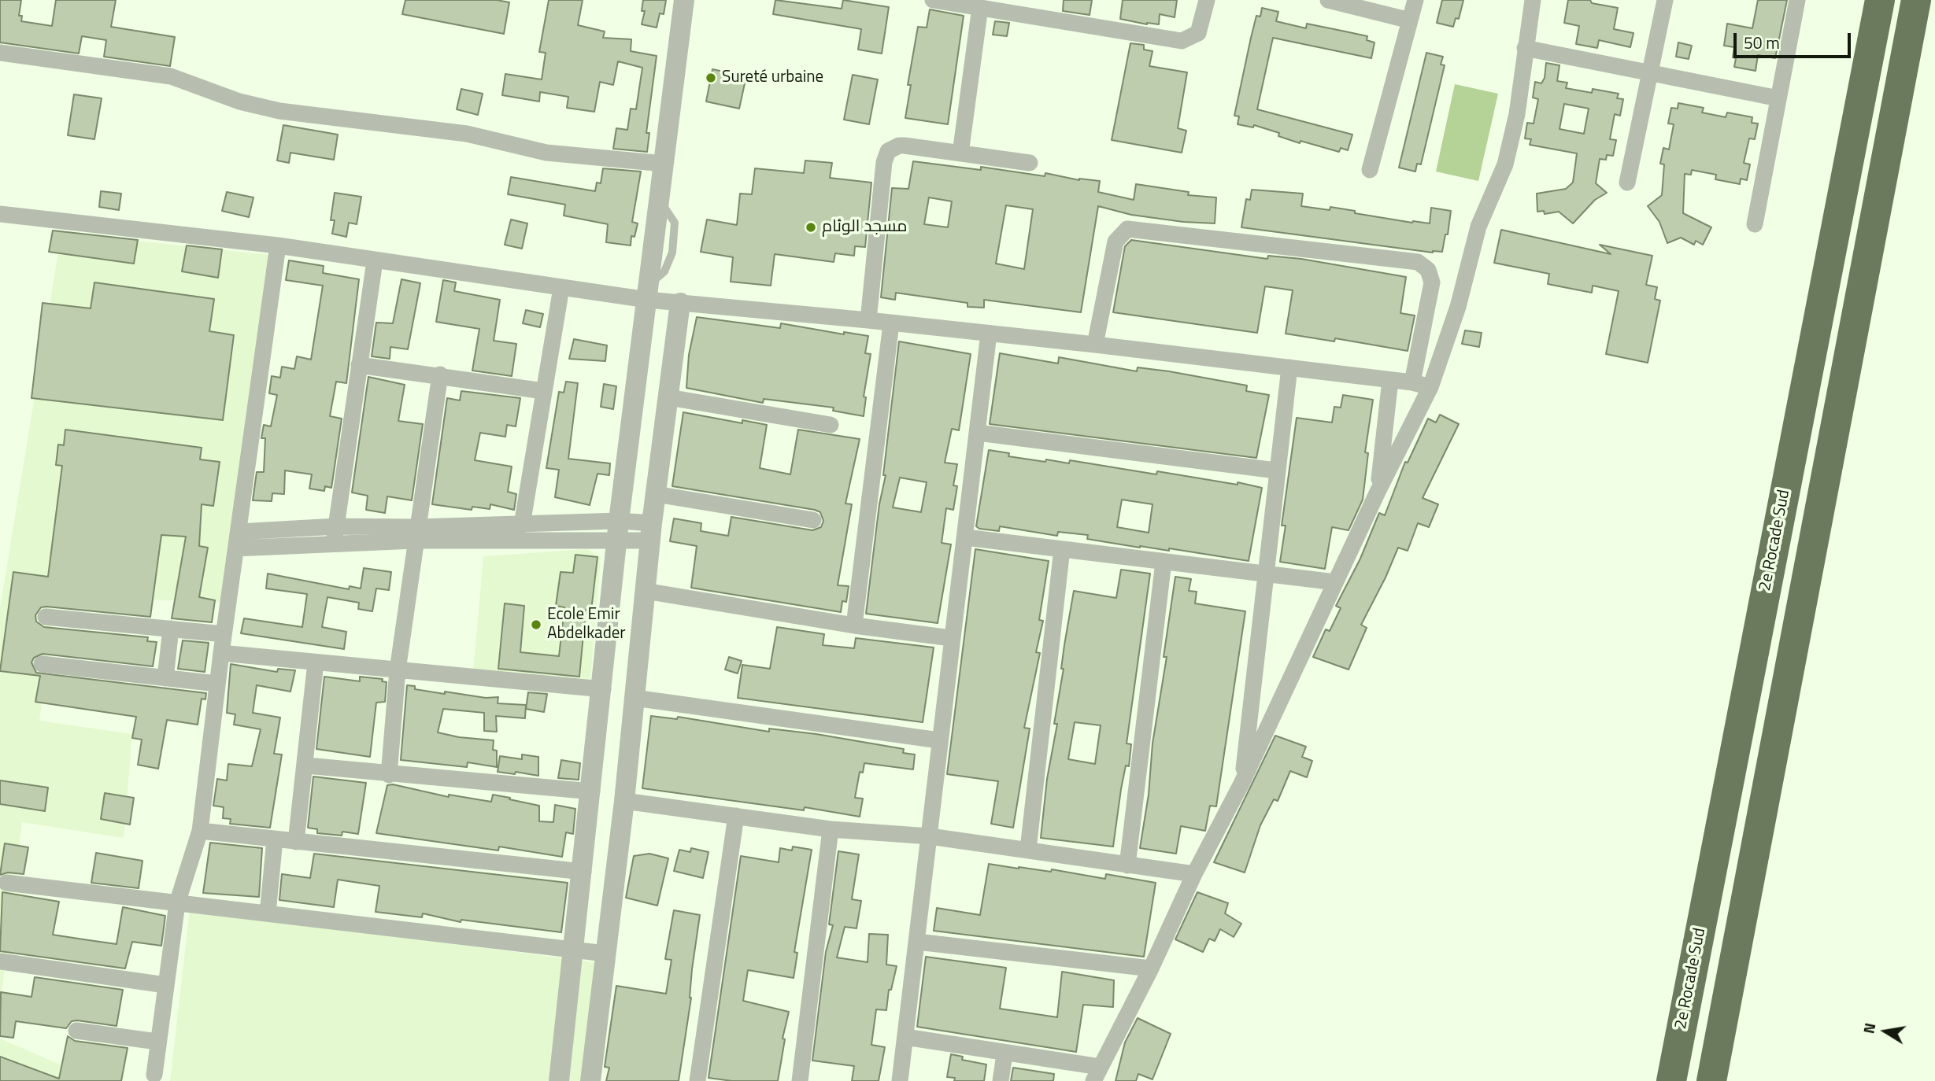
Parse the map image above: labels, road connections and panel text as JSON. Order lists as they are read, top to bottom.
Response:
{
  "streets": {
    "highway": ["2e Rocade Sud"]
  },
  "places": ["Sureté urbaine", "مسجد الوئام", "Ecole Emir Abdelkader"],
  "scale_bar": "50 m",
  "north": "left"
}
